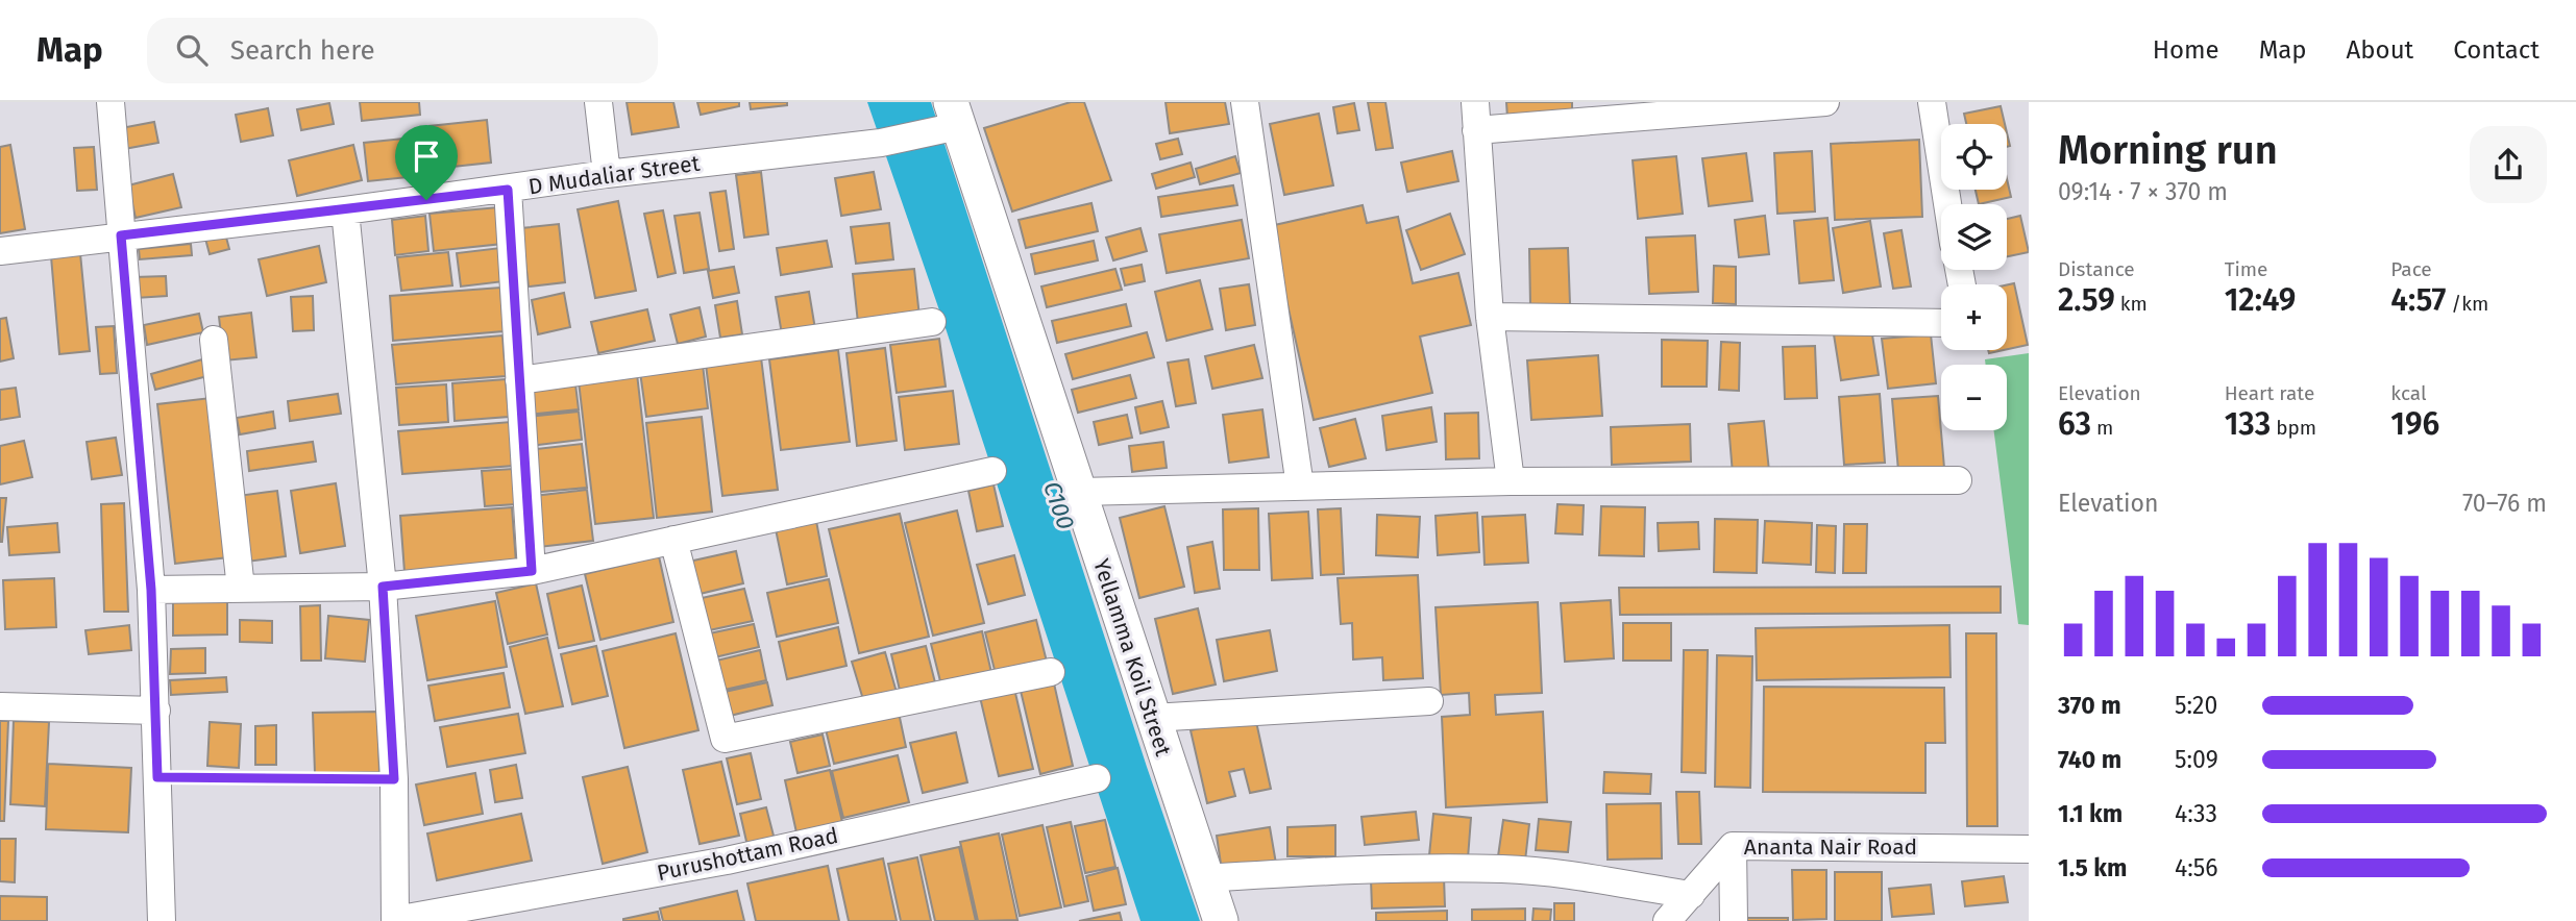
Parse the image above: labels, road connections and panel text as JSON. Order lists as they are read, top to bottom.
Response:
{
  "streets": {
    "street": [
      "D Mudaliar Street",
      "Yellamma Koil Street",
      "Ananta Nair Road",
      "Purushottam Road"
    ]
  },
  "crossings": [
    ["D Mudaliar Street", "Yellamma Koil Street"]
  ],
  "water": ["C100"],
  "page": {
    "header": "Map",
    "search": "Search here",
    "nav": [
      "Home",
      "Map",
      "About",
      "Contact"
    ],
    "heading": ["Morning run", "09:14 · 7 × 370 m"],
    "map_buttons": ["+", "−"],
    "stats": [
      ["Distance", "2.59 km"],
      ["Time", "12:49"],
      ["Pace", "4:57 /km"],
      ["Elevation", "63 m"],
      ["Heart rate", "133 bpm"],
      ["kcal", "196"]
    ],
    "chart": ["Elevation", "70–76 m"],
    "list": [
      {
        "name": "370 m",
        "note": "5:20"
      },
      {
        "name": "740 m",
        "note": "5:09"
      },
      {
        "name": "1.1 km",
        "note": "4:33"
      },
      {
        "name": "1.5 km",
        "note": "4:56"
      }
    ]
  }
}
